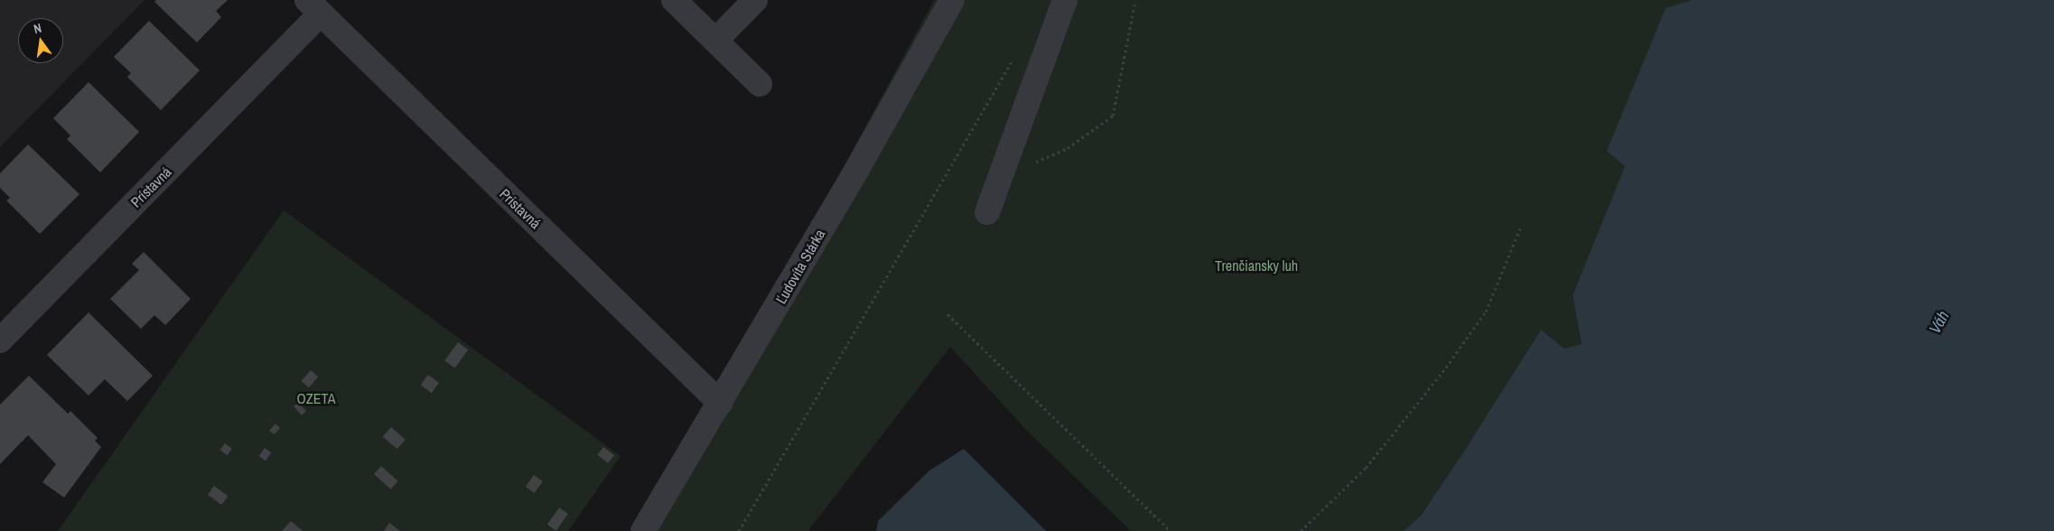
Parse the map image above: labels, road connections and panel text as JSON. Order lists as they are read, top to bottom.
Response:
{
  "streets": {
    "street": ["Prístavná", "Ľudovíta Stárka"]
  },
  "crossings": [
    ["Prístavná", "Ľudovíta Stárka"]
  ],
  "water": ["Váh"],
  "parks": ["Trenčiansky luh", "OZETA"],
  "north": "top"
}
